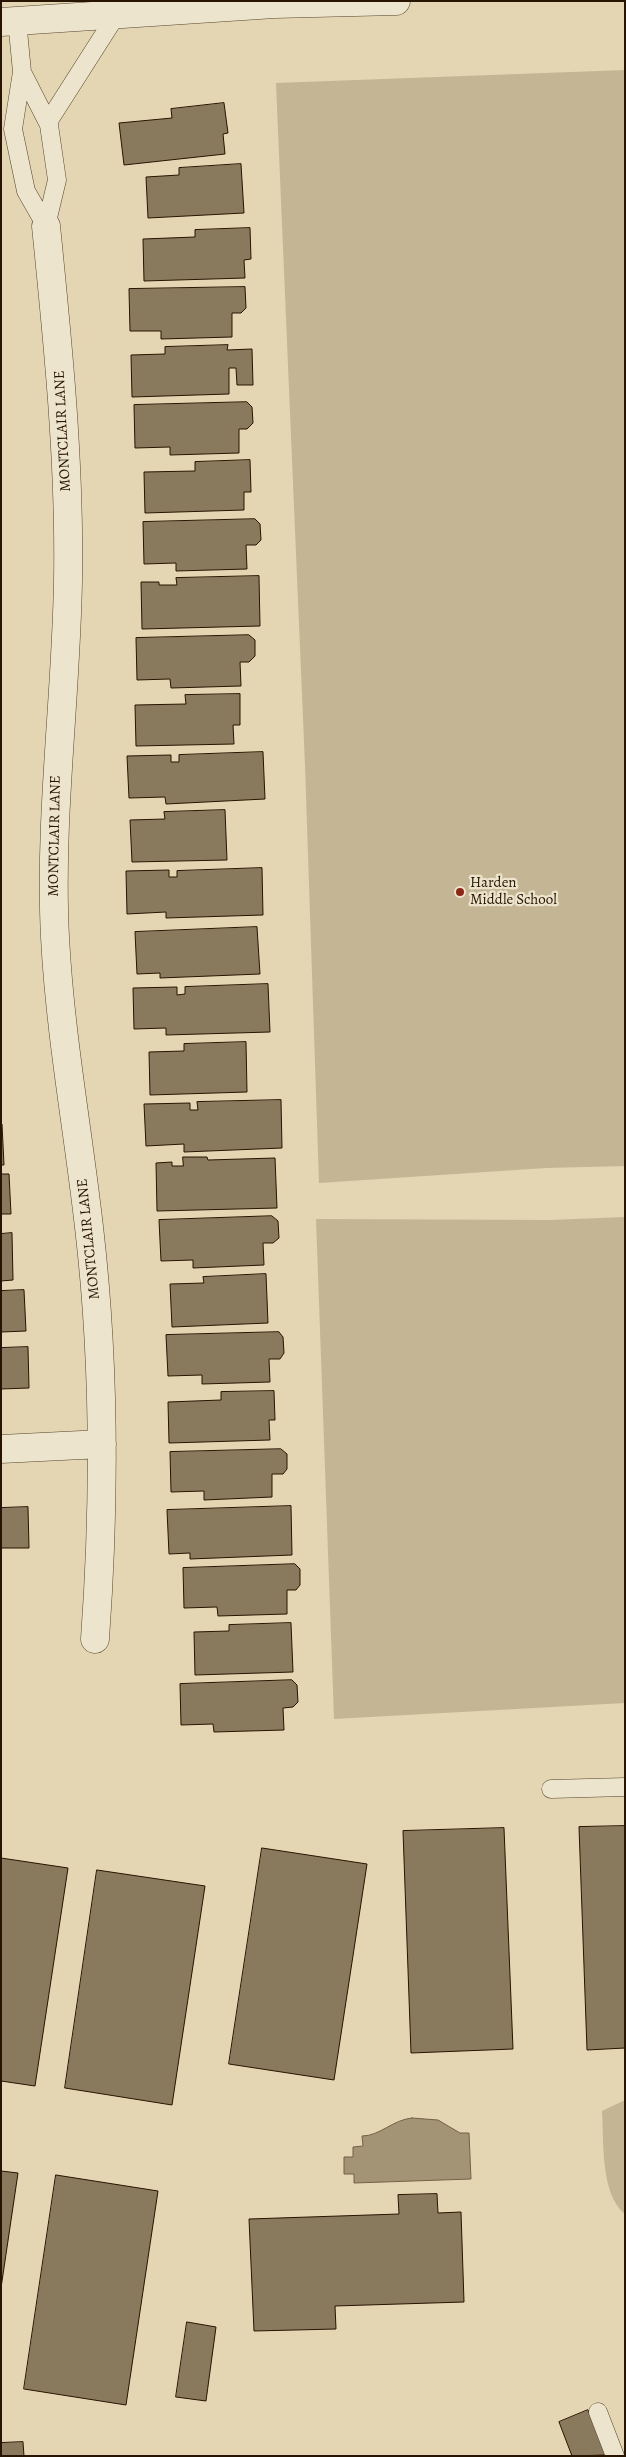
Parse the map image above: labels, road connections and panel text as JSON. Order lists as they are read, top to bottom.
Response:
{
  "streets": {
    "street": ["MONTCLAIR LANE"]
  },
  "places": ["Harden Middle School"]
}
